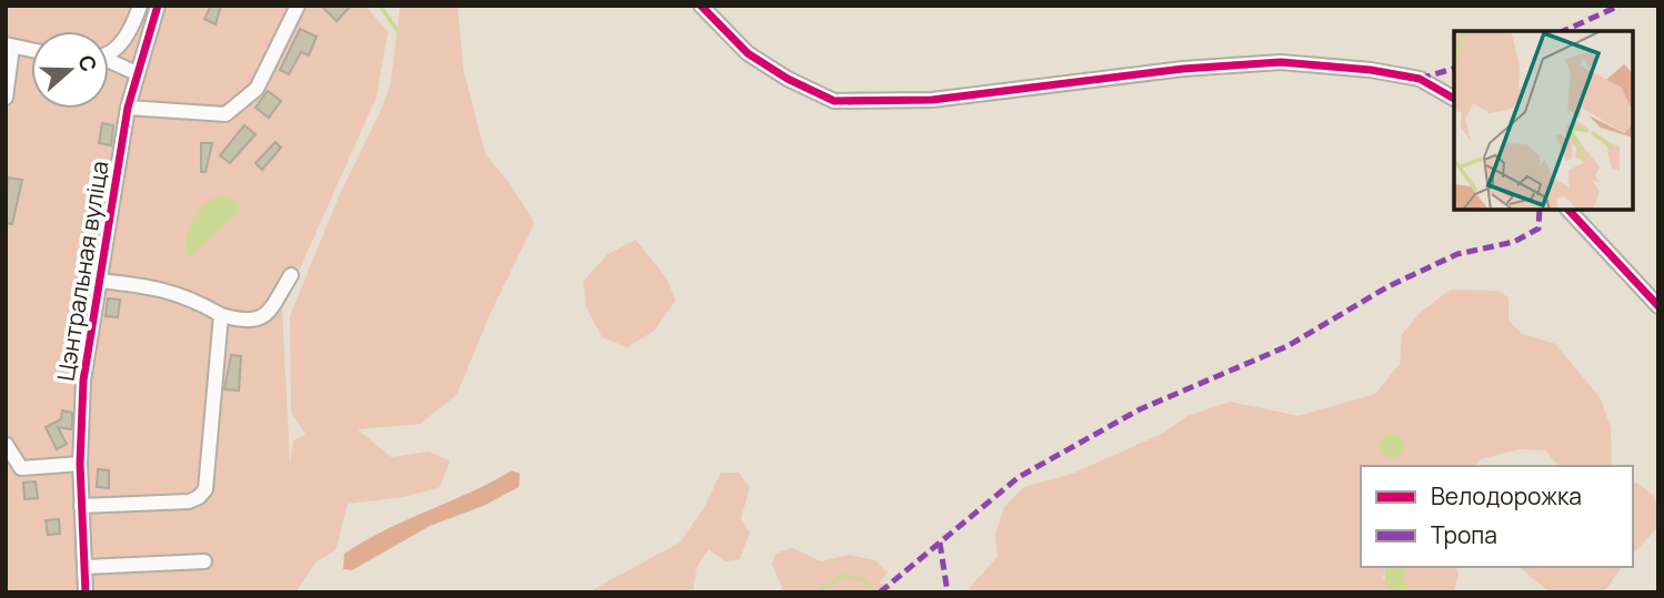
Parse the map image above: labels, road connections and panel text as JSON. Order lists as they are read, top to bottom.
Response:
{
  "streets": {
    "street": ["Цэнтральная вуліца"]
  },
  "legend": ["Велодорожка", "Тропа"],
  "north": "right"
}
